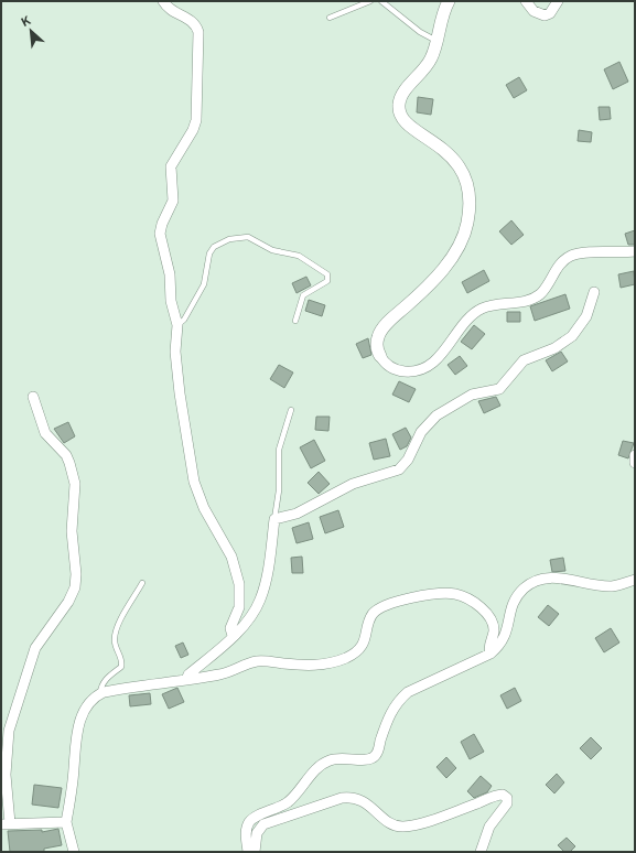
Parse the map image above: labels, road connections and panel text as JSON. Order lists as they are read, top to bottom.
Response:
{
  "north": "top left"
}
